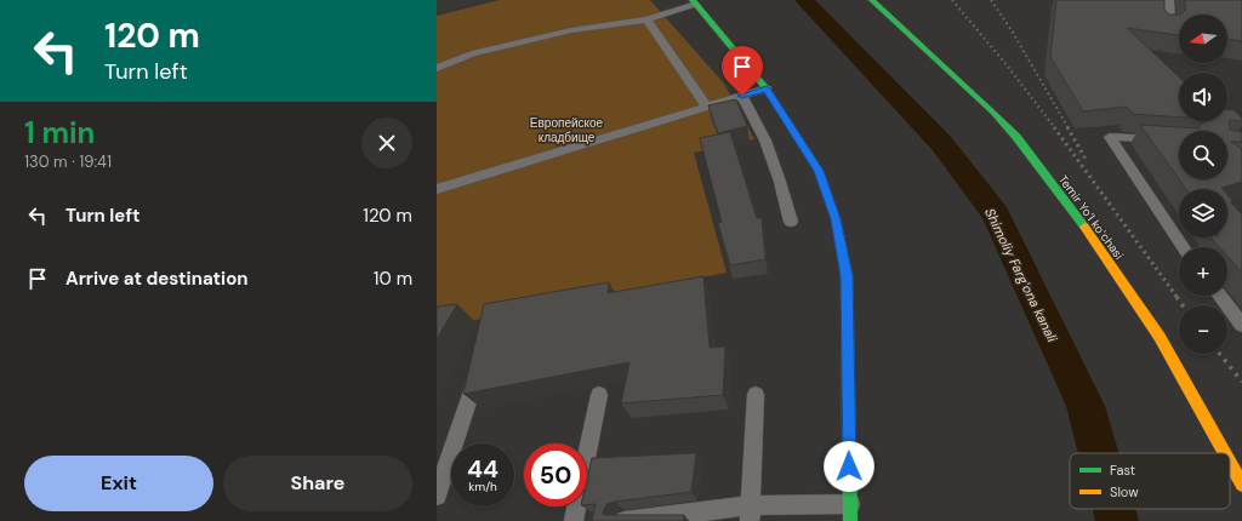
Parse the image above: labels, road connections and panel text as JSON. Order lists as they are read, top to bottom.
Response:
{
  "streets": {
    "main road": ["Temir Yoʻl koʻchasi"]
  },
  "water": ["Shimoliy Fargʻona kanali"],
  "parks": ["Европейское кладбище"],
  "legend": ["Fast", "Slow"],
  "north": "left",
  "page": {
    "turn": ["120 m", "Turn left"],
    "map_buttons": ["+", "−"],
    "heading": ["1 min", "130 m · 19:41"],
    "list": [
      {
        "name": "Turn left",
        "value": "120 m"
      },
      {
        "name": "Arrive at destination",
        "value": "10 m"
      }
    ],
    "speed": "44 km/h",
    "limit": "50",
    "buttons": ["Exit", "Share"]
  }
}
